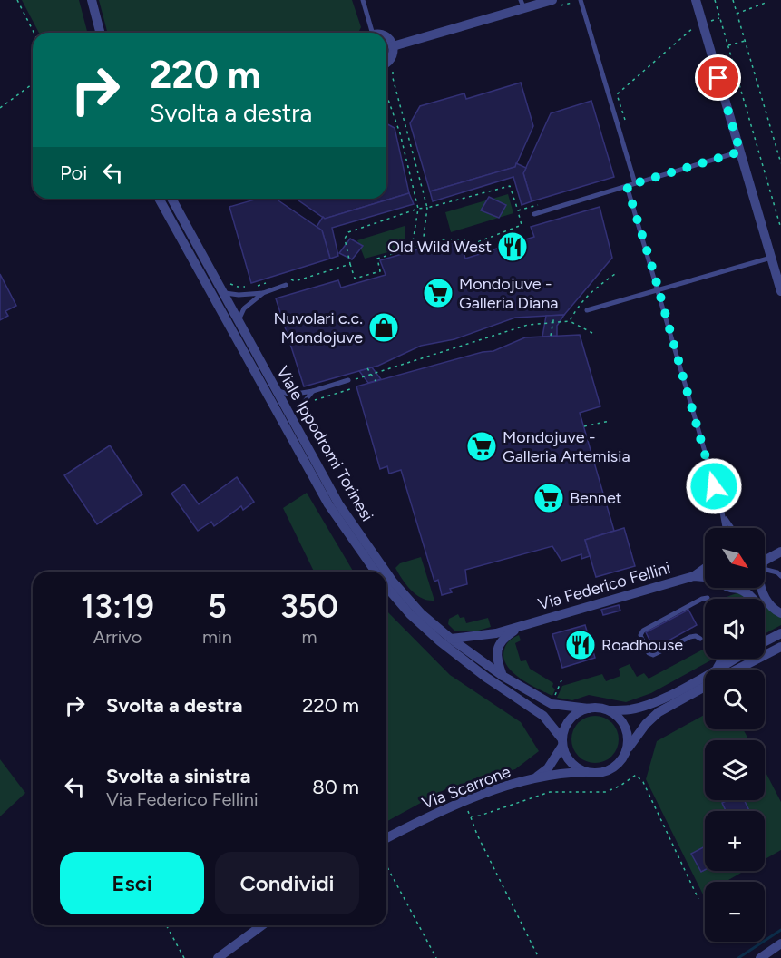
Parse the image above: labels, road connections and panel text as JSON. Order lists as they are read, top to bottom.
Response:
{
  "streets": {
    "street": ["Viale Ippodromi Torinesi", "Via Federico Fellini", "Via Scarrone"]
  },
  "crossings": [
    ["Viale Ippodromi Torinesi", "Via Federico Fellini"],
    ["Viale Ippodromi Torinesi", "Via Scarrone"]
  ],
  "places": {
    "restaurant": ["Old Wild West", "Roadhouse"],
    "supermarket": ["Mondojuve - Galleria Diana", "Mondojuve - Galleria Artemisia", "Bennet"],
    "shop": ["Nuvolari c.c. Mondojuve"]
  },
  "north": "bottom right",
  "page": {
    "turn": ["220 m", "Svolta a destra"],
    "then": "Poi",
    "map_buttons": ["+", "−"],
    "eta": [
      "13:19",
      "Arrivo",
      "5",
      "min",
      "350",
      "m"
    ],
    "list": [
      {
        "name": "Svolta a destra",
        "value": "220 m"
      },
      {
        "name": "Svolta a sinistra",
        "note": "Via Federico Fellini",
        "value": "80 m"
      }
    ],
    "buttons": ["Esci", "Condividi"]
  }
}
